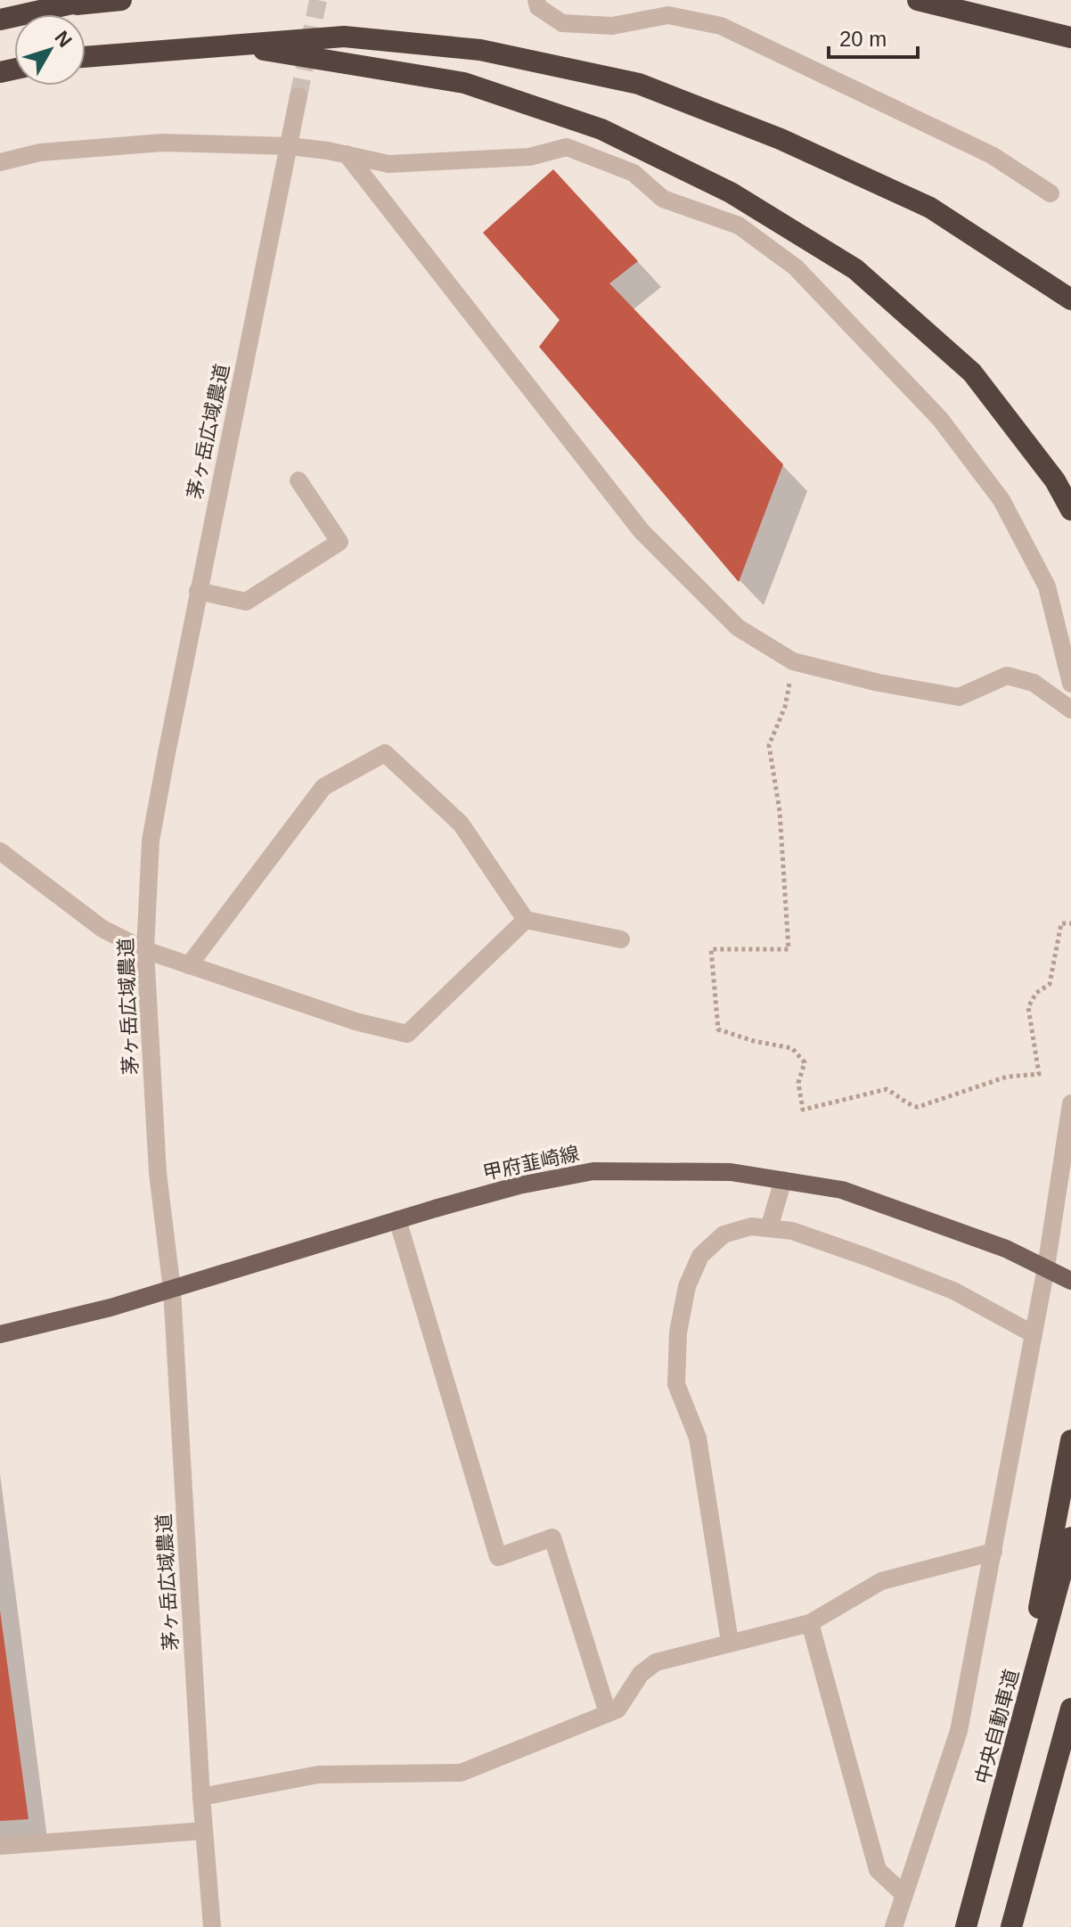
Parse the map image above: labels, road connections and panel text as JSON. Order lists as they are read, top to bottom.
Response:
{
  "streets": {
    "highway": ["中央自動車道"],
    "main road": ["甲府韮崎線"],
    "street": ["茅ヶ岳広域農道"]
  },
  "crossings": [
    ["茅ヶ岳広域農道", "甲府韮崎線"]
  ],
  "scale_bar": "20 m",
  "north": "top right"
}
